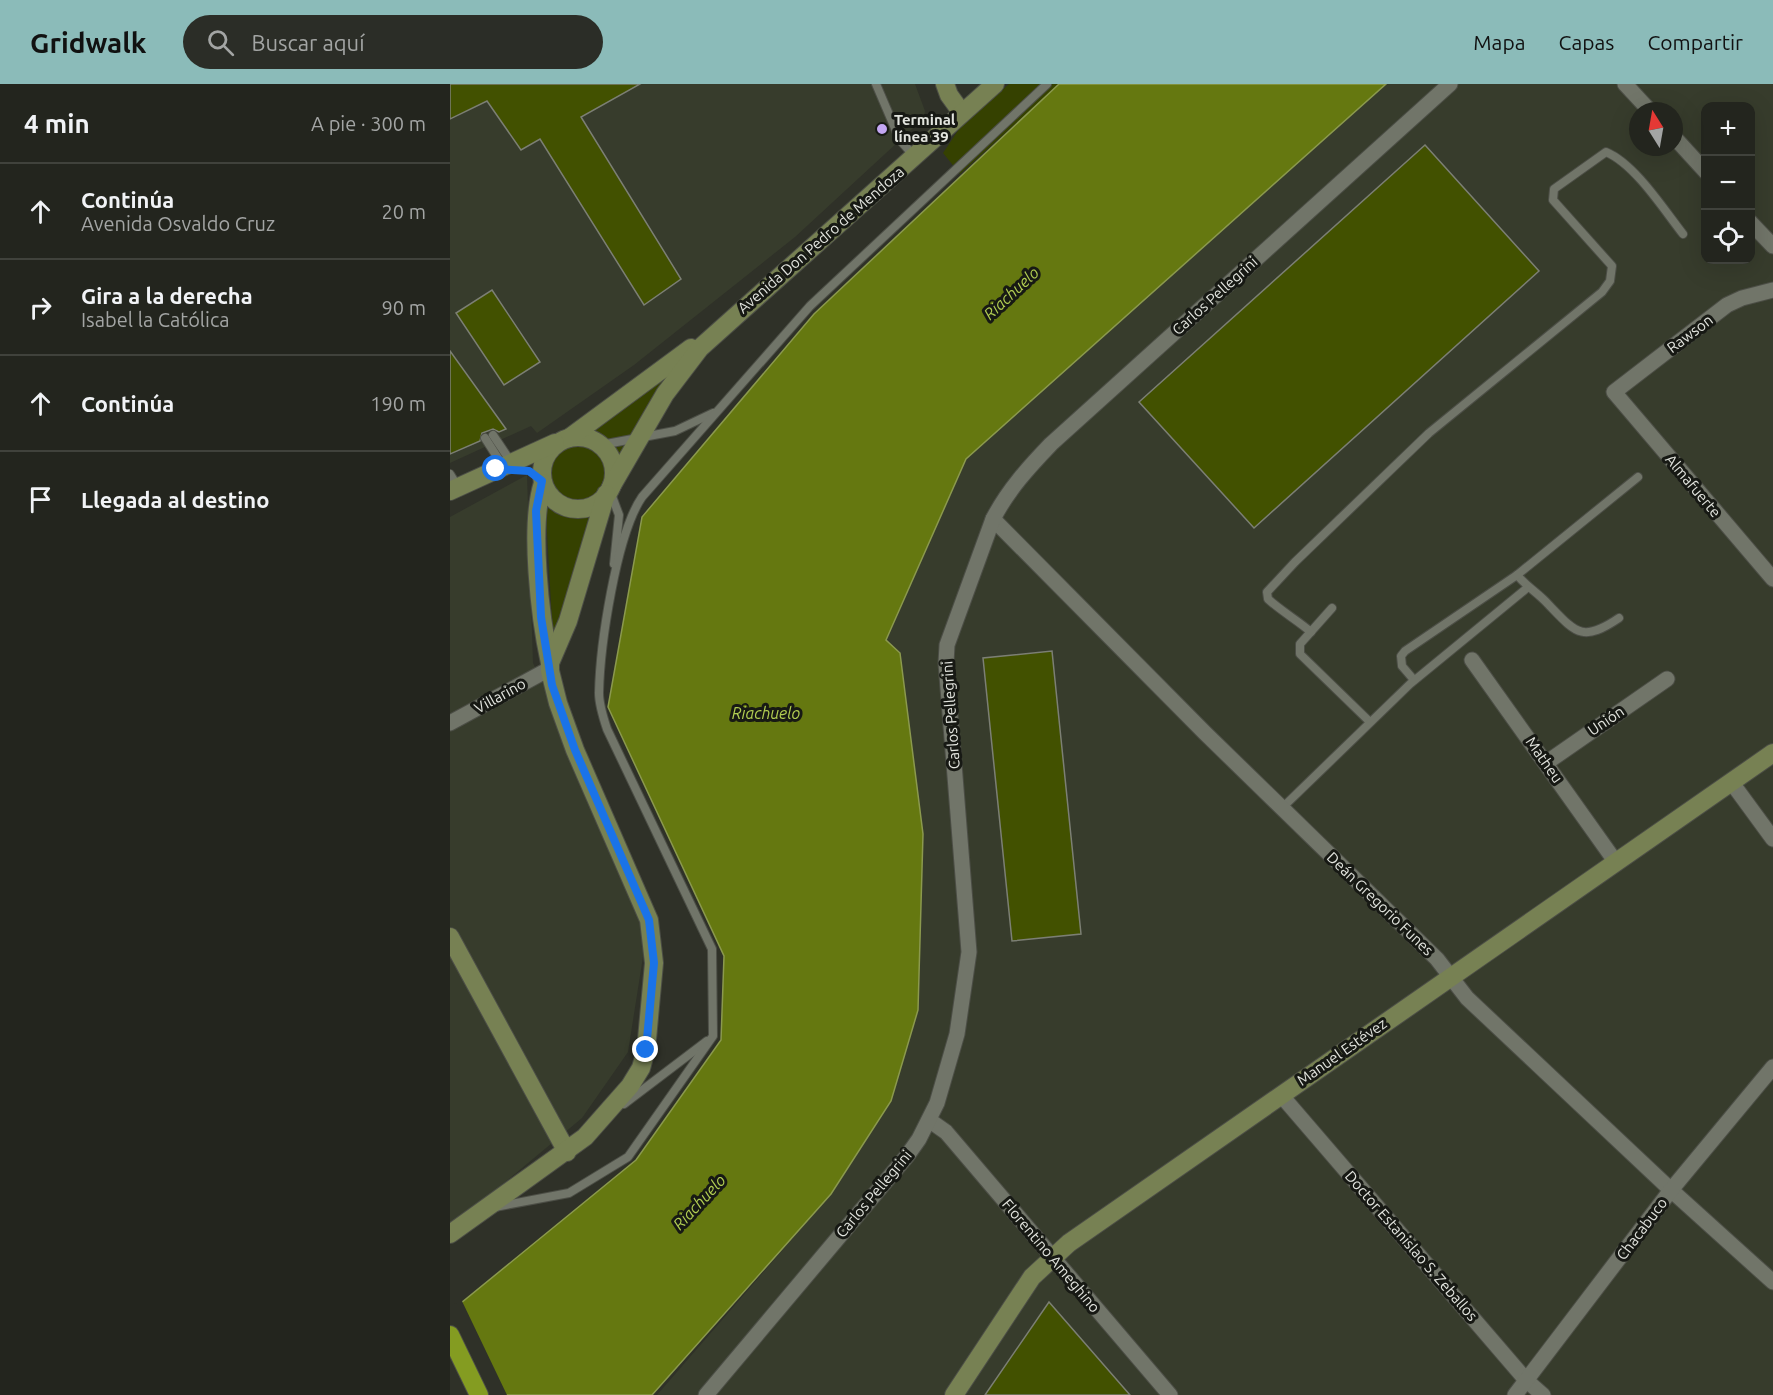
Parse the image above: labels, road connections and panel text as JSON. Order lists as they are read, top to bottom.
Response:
{
  "streets": {
    "main road": ["Avenida Don Pedro de Mendoza", "Manuel Estévez"],
    "street": [
      "Carlos Pellegrini",
      "Rawson",
      "Almafuerte",
      "Villarino",
      "Unión",
      "Matheu",
      "Deán Gregorio Funes",
      "Chacabuco",
      "Doctor Estanislao S. Zeballos",
      "Florentino Ameghino"
    ]
  },
  "crossings": [
    ["Avenida Don Pedro de Mendoza", "Villarino"],
    ["Carlos Pellegrini", "Deán Gregorio Funes"],
    ["Carlos Pellegrini", "Florentino Ameghino"],
    ["Rawson", "Almafuerte"],
    ["Unión", "Matheu"],
    ["Matheu", "Manuel Estévez"],
    ["Deán Gregorio Funes", "Manuel Estévez"],
    ["Deán Gregorio Funes", "Chacabuco"],
    ["Manuel Estévez", "Doctor Estanislao S. Zeballos"],
    ["Manuel Estévez", "Florentino Ameghino"],
    ["Chacabuco", "Doctor Estanislao S. Zeballos"]
  ],
  "water": ["Riachuelo"],
  "places": ["Terminal línea 39"],
  "north": "top",
  "page": {
    "header": "Gridwalk",
    "search": "Buscar aquí",
    "nav": ["Mapa", "Capas", "Compartir"],
    "heading": ["4 min", "A pie · 300 m"],
    "map_buttons": ["+", "−"],
    "list": [
      ["Continúa", "Avenida Osvaldo Cruz", "20 m"],
      ["Gira a la derecha", "Isabel la Católica", "90 m"],
      ["Continúa", "190 m"],
      "Llegada al destino"
    ]
  }
}
